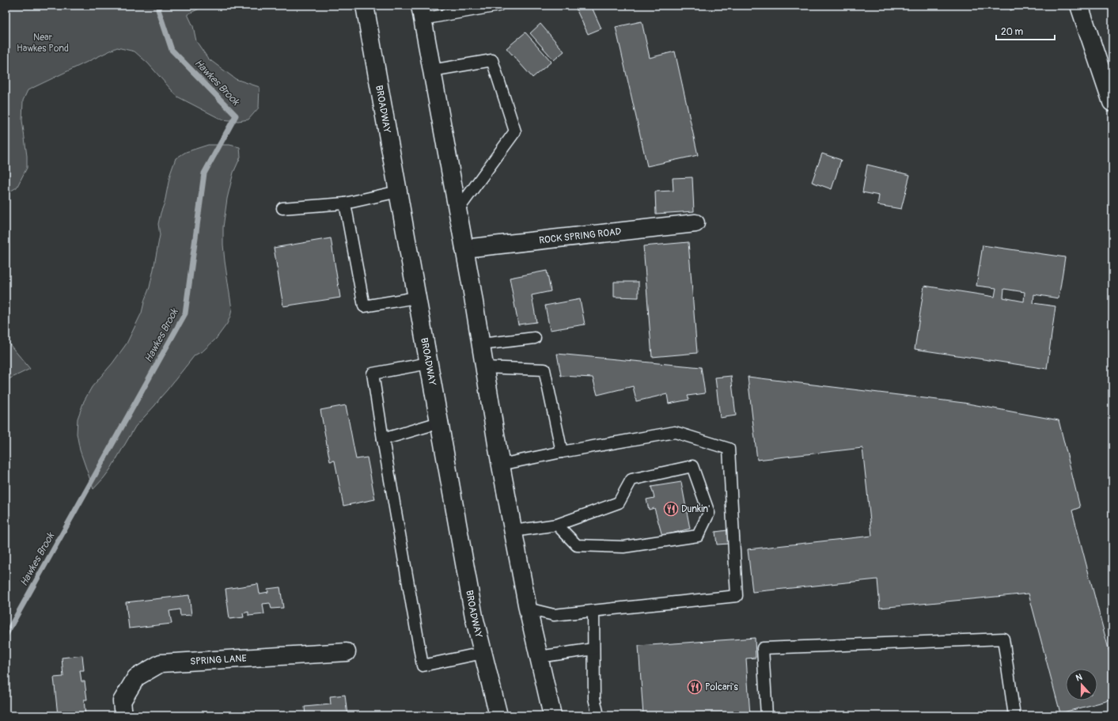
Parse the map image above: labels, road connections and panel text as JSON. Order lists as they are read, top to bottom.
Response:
{
  "streets": {
    "main road": ["BROADWAY", "ROCK SPRING ROAD", "SPRING LANE"]
  },
  "water": ["Hawkes Brook"],
  "parks": ["Near Hawkes Pond"],
  "places": {
    "restaurant": ["Dunkin'", "Polcari's"]
  },
  "scale_bar": "20 m",
  "north": "top"
}
